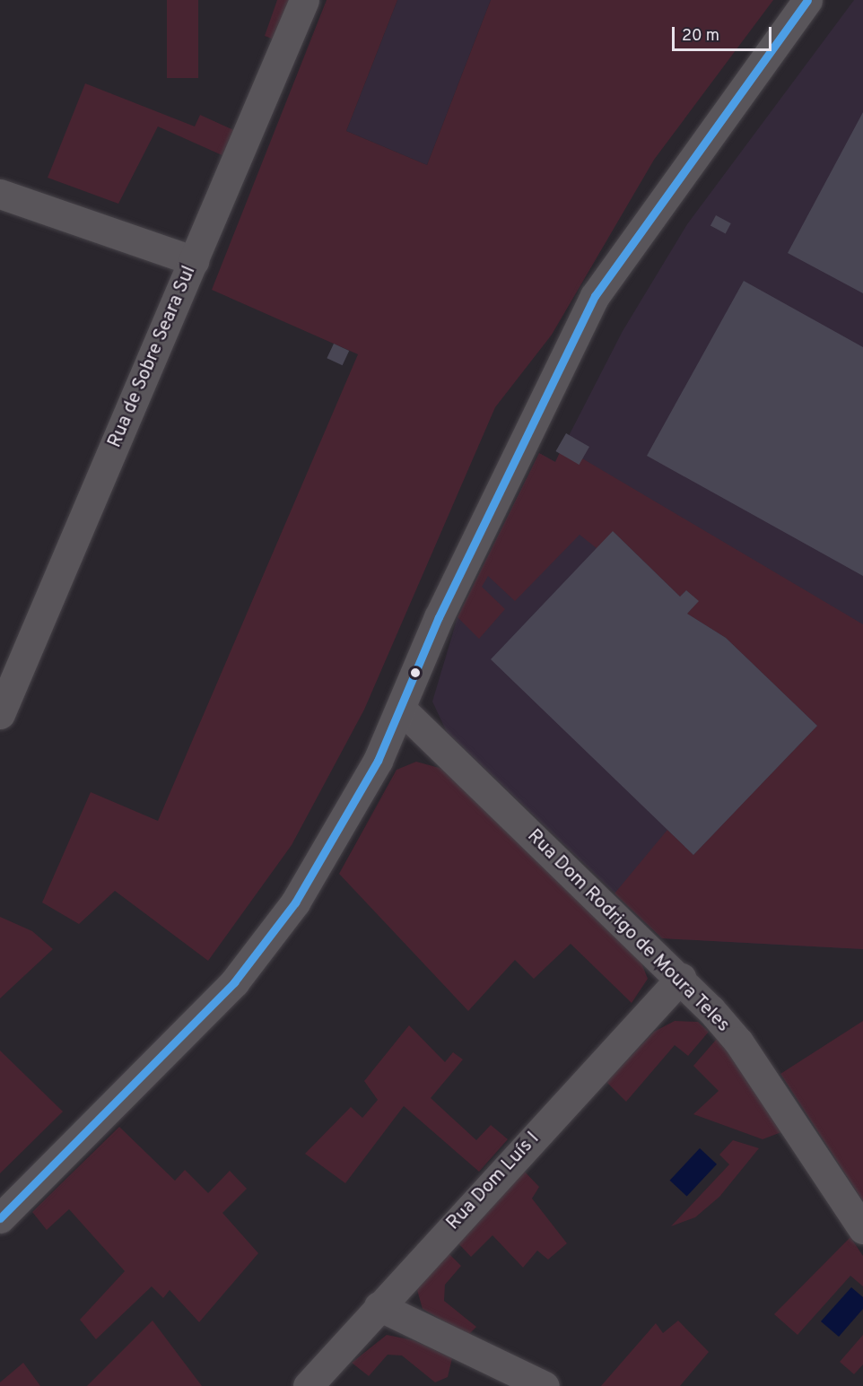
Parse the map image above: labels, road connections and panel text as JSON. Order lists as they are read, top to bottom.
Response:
{
  "streets": {
    "street": ["Rua de Sobre Seara Sul", "Rua Dom Rodrigo de Moura Teles", "Rua Dom Luís I"]
  },
  "crossings": [
    ["Rua Dom Rodrigo de Moura Teles", "Rua Dom Luís I"]
  ],
  "scale_bar": "20 m"
}
